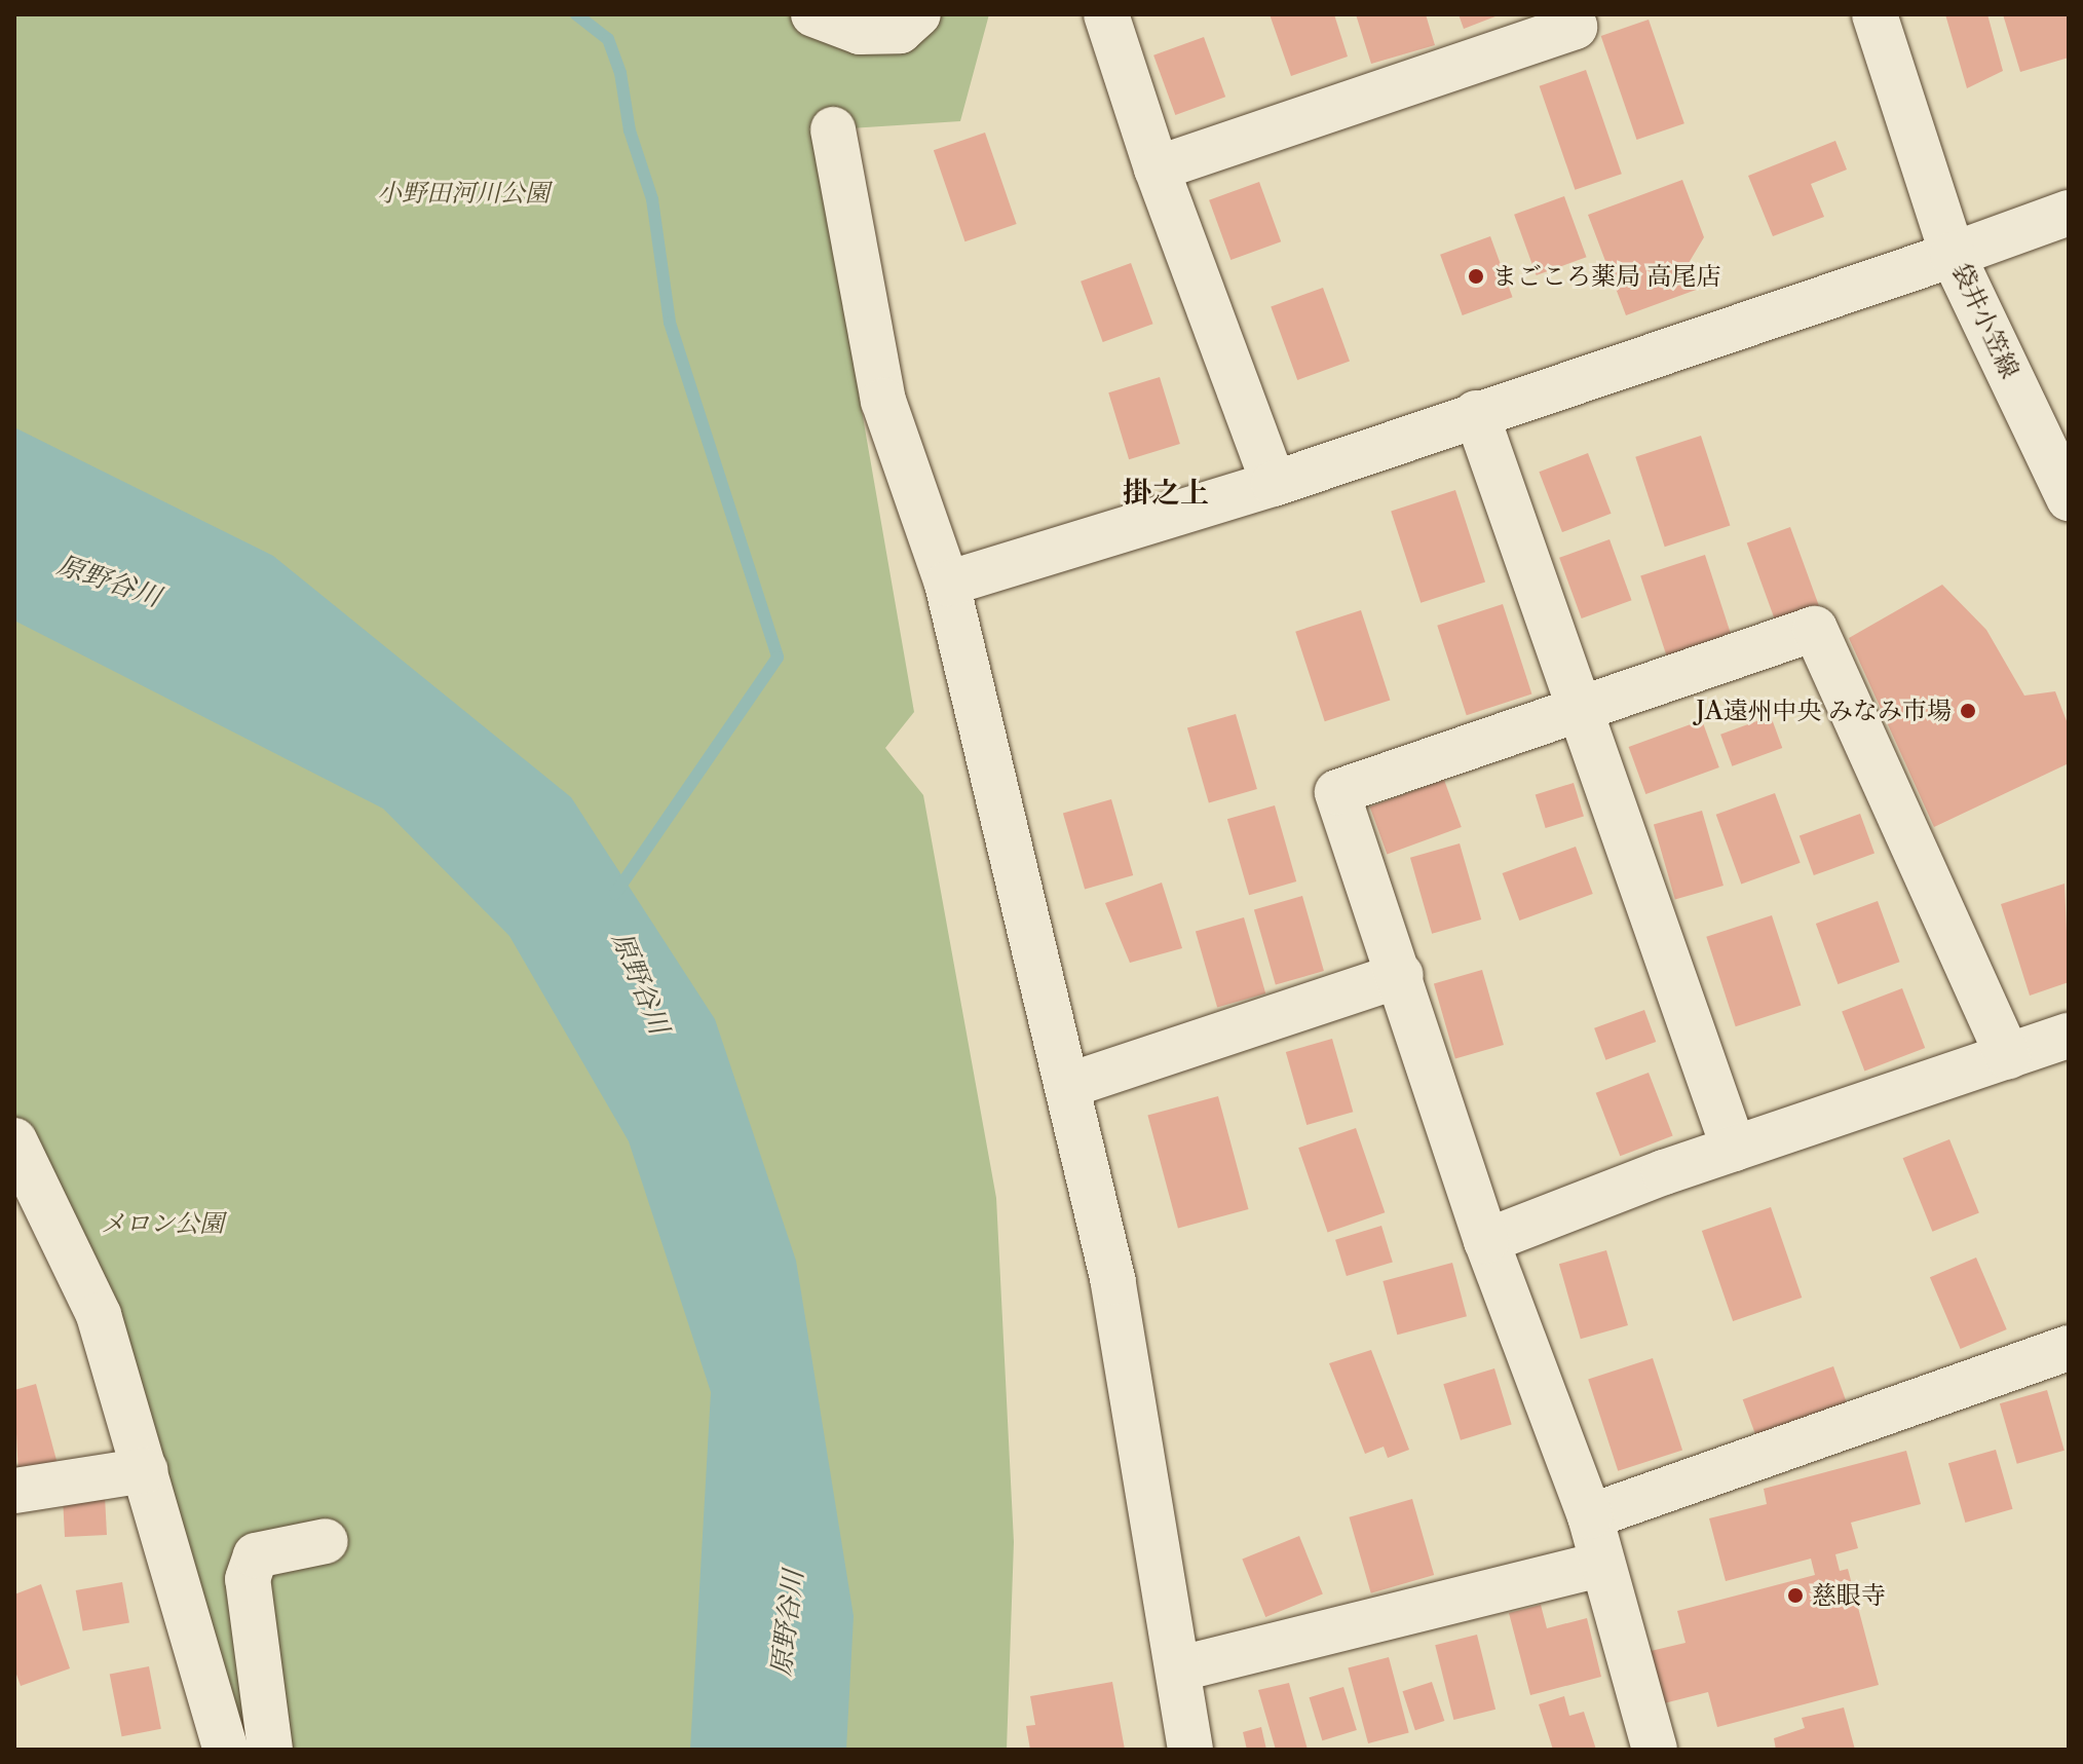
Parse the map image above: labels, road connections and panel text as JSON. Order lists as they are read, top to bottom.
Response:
{
  "streets": {
    "street": ["袋井小笠線"]
  },
  "districts": ["掛之上"],
  "water": ["原野谷川"],
  "parks": ["小野田河川公園", "メロン公園"],
  "places": ["まごころ薬局 高尾店", "JA遠州中央 みなみ市場", "慈眼寺"]
}
